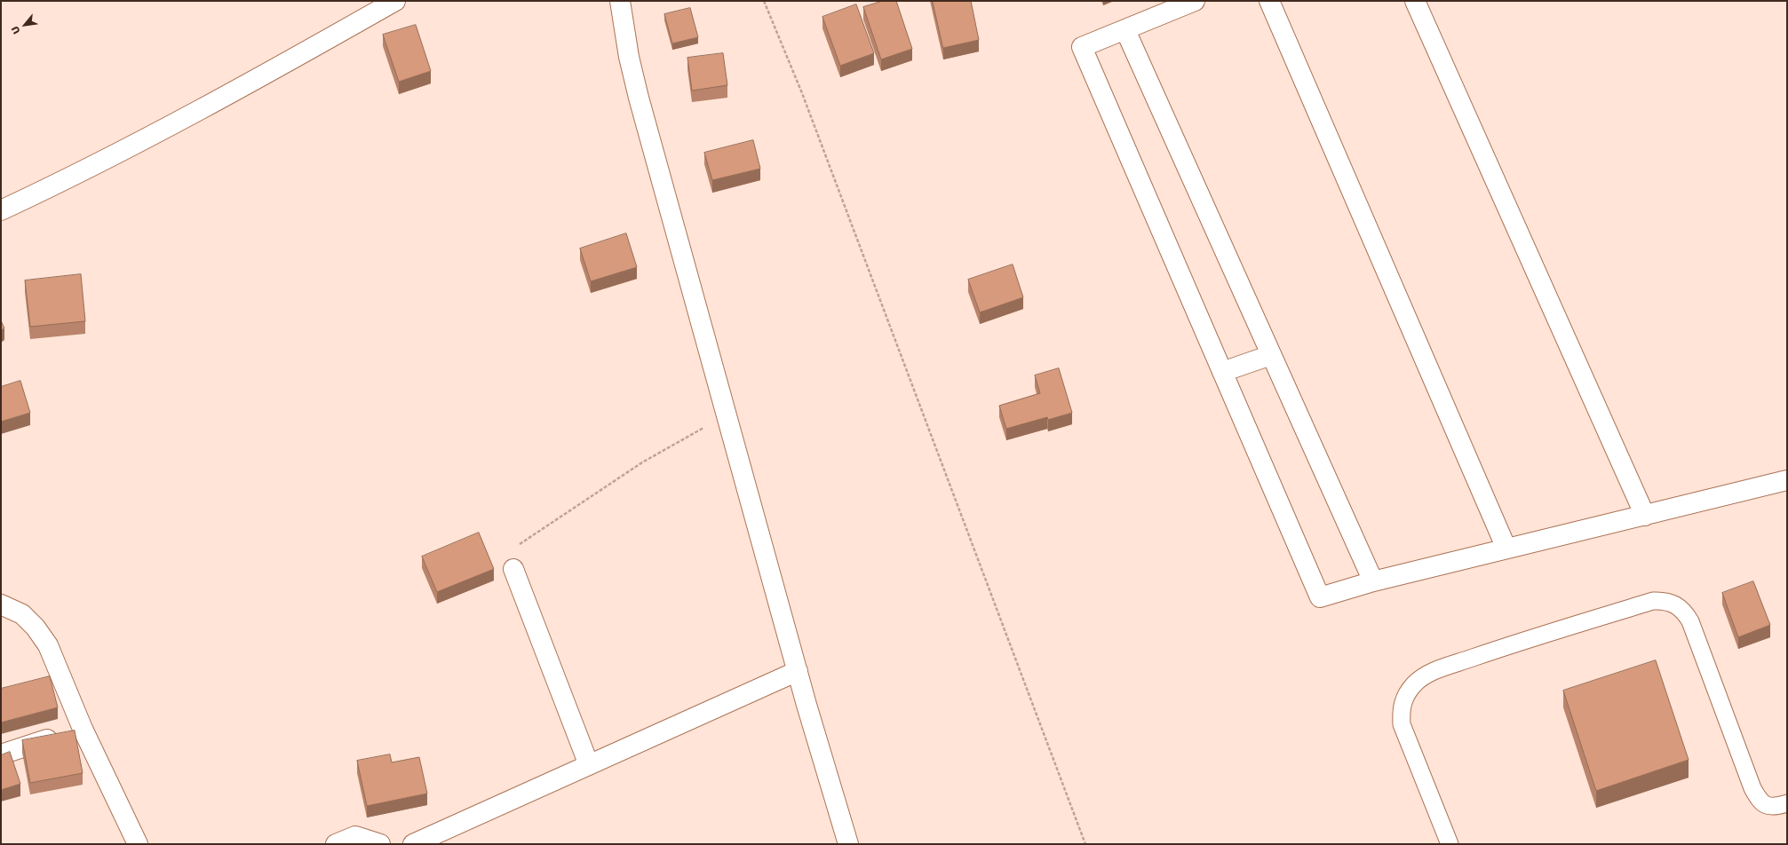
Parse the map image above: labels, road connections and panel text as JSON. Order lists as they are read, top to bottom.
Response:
{
  "north": "bottom left"
}
